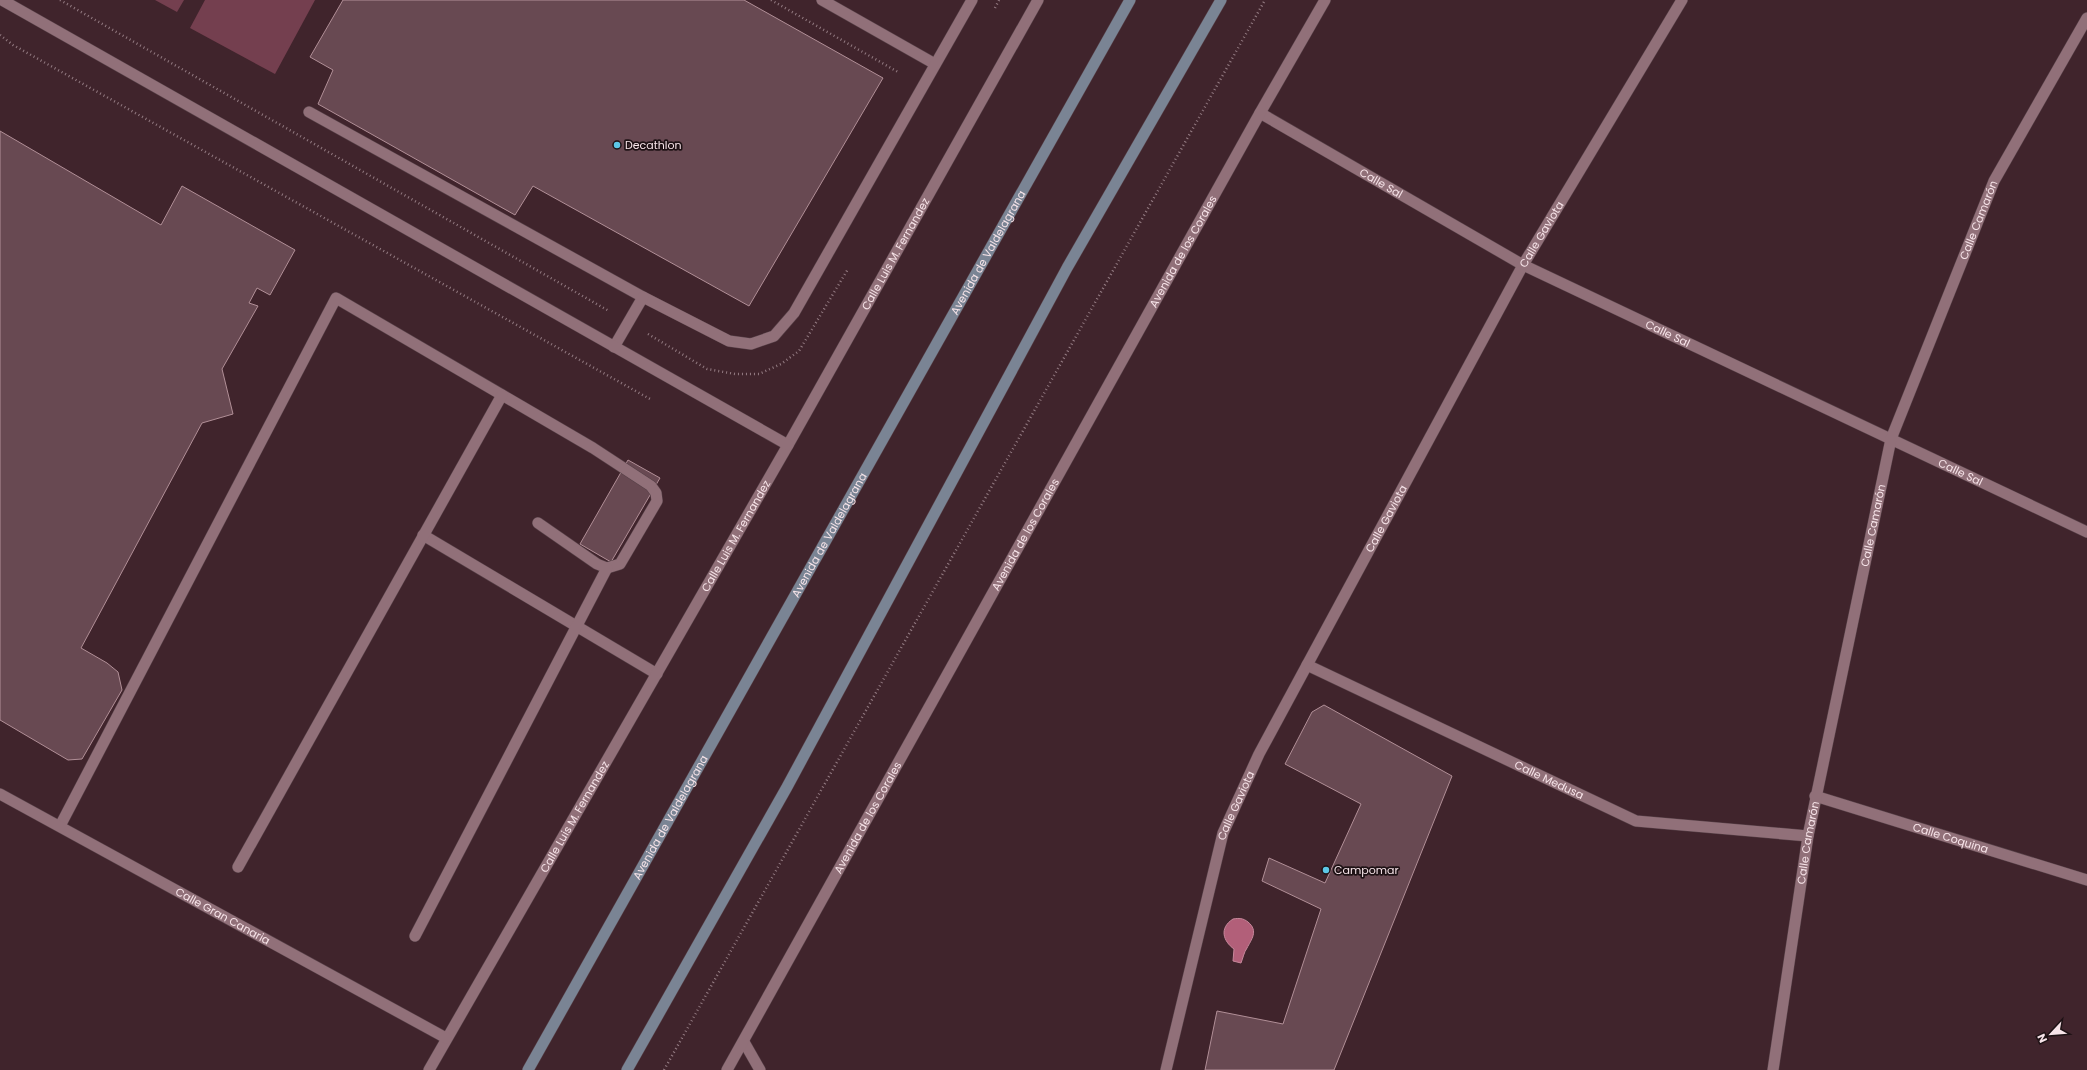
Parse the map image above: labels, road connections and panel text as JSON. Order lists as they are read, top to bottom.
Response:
{
  "streets": {
    "main road": ["Avenida de Valdelagrana"],
    "street": [
      "Calle Sal",
      "Calle Camarón",
      "Calle Gaviota",
      "Avenida de los Corales",
      "Calle Luis M. Fernandez",
      "Calle Medusa",
      "Calle Coquina",
      "Calle Gran Canaria"
    ]
  },
  "crossings": [
    ["Calle Sal", "Calle Camarón"],
    ["Calle Sal", "Calle Gaviota"],
    ["Calle Sal", "Avenida de los Corales"],
    ["Calle Camarón", "Calle Medusa"],
    ["Calle Camarón", "Calle Coquina"],
    ["Calle Gaviota", "Calle Medusa"],
    ["Calle Luis M. Fernandez", "Calle Gran Canaria"]
  ],
  "places": ["Decathlon", "Campomar"],
  "north": "bottom left"
}
